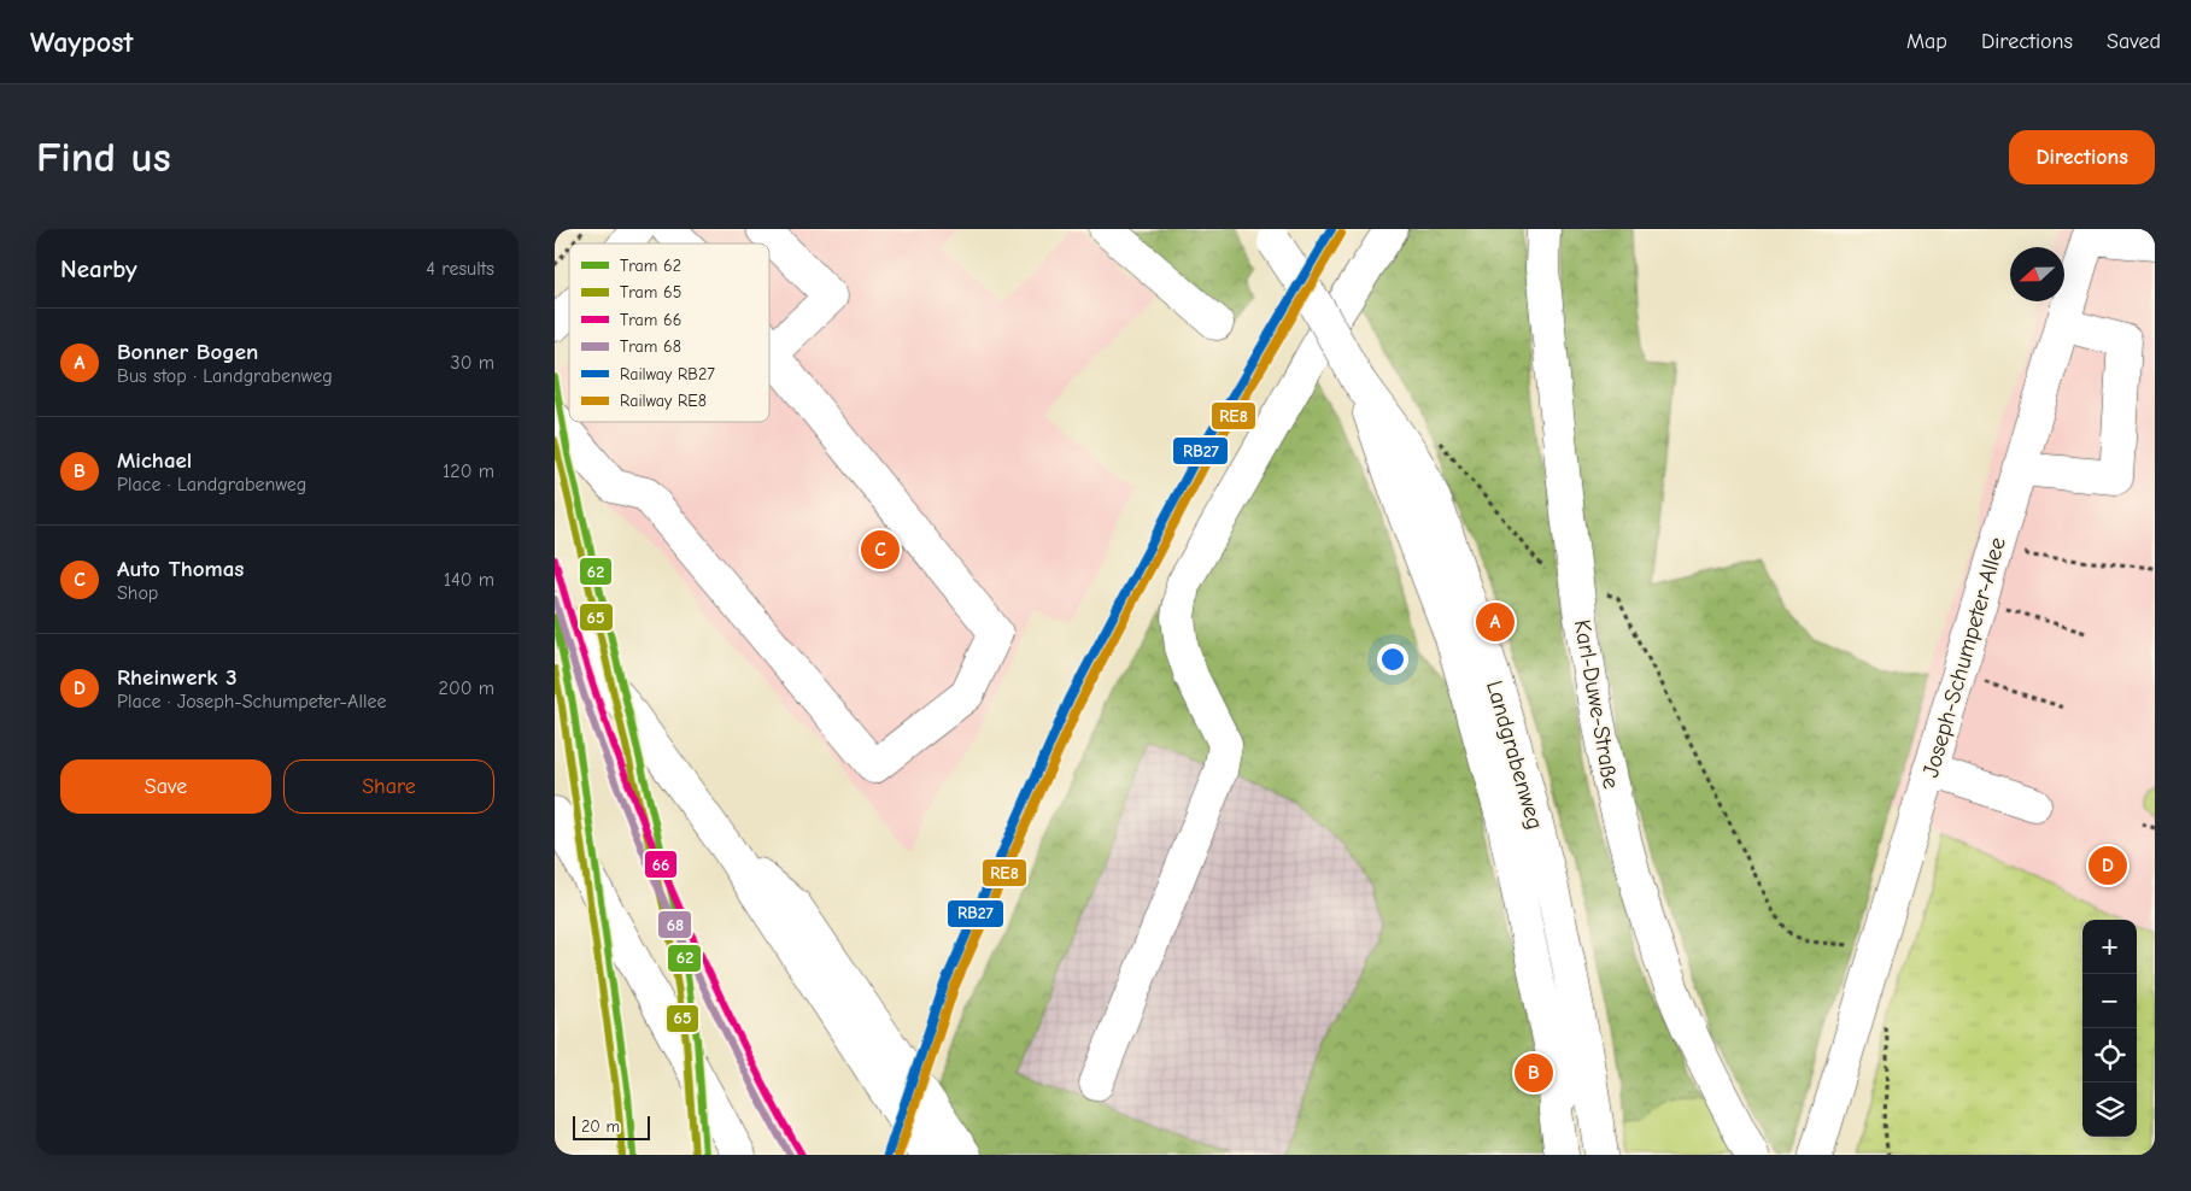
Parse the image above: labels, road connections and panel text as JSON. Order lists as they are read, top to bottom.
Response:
{
  "streets": {
    "main road": ["Joseph-Schumpeter-Allee", "Karl-Duwe-Straße", "Landgrabenweg"]
  },
  "lines": [
    "rail line RB27",
    "rail line RE8",
    "tram line 62",
    "tram line 65",
    "tram line 66",
    "tram line 68"
  ],
  "legend": [
    "Tram 62",
    "Tram 65",
    "Tram 66",
    "Tram 68",
    "Railway RB27",
    "Railway RE8"
  ],
  "scale_bar": "20 m",
  "north": "left",
  "page": {
    "header": "Waypost",
    "nav": ["Map", "Directions", "Saved"],
    "buttons": [
      "Directions",
      ["Save", "Share"]
    ],
    "title": "Find us",
    "heading": ["Nearby", "4 results"],
    "list": [
      {
        "mark": "A",
        "name": "Bonner Bogen",
        "note": "Bus stop · Landgrabenweg",
        "value": "30 m"
      },
      {
        "mark": "B",
        "name": "Michael",
        "note": "Place · Landgrabenweg",
        "value": "120 m"
      },
      {
        "mark": "C",
        "name": "Auto Thomas",
        "note": "Shop",
        "value": "140 m"
      },
      {
        "mark": "D",
        "name": "Rheinwerk 3",
        "note": "Place · Joseph-Schumpeter-Allee",
        "value": "200 m"
      }
    ],
    "pins": [
      "C",
      "A",
      "D",
      "B"
    ],
    "map_buttons": ["+", "−"],
    "scale": "20 m"
  }
}
